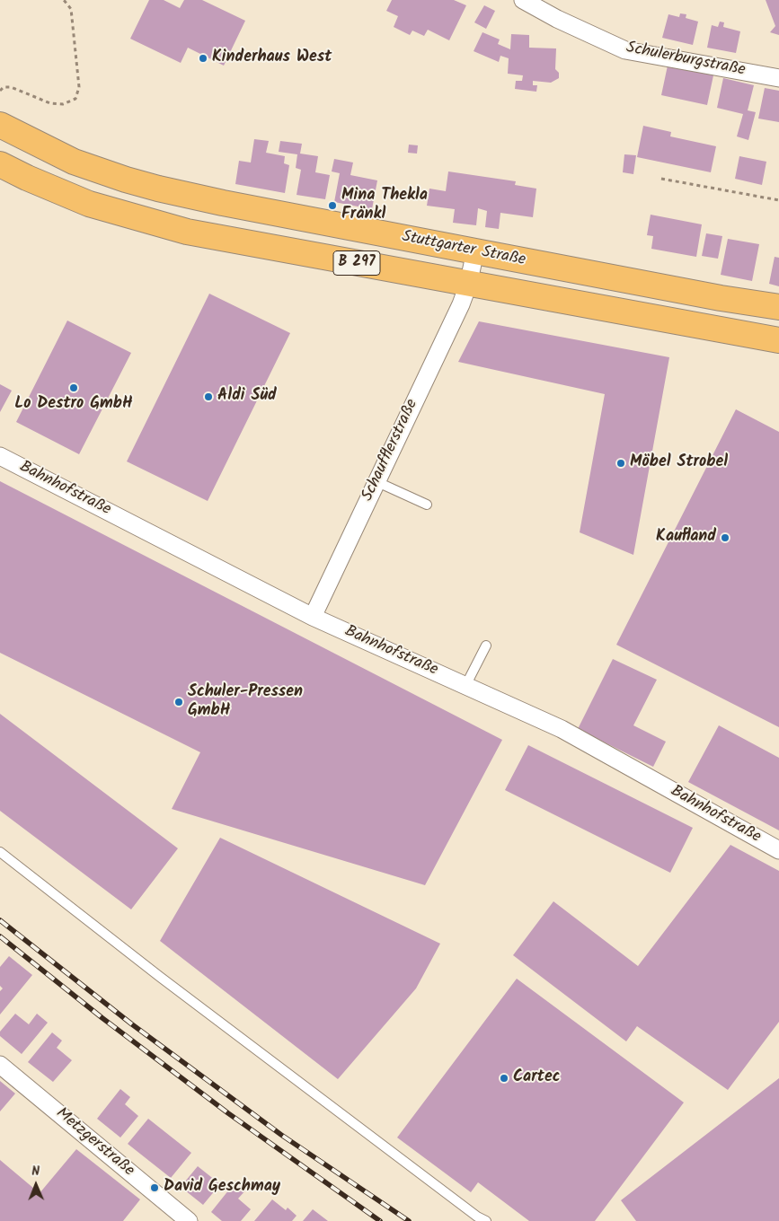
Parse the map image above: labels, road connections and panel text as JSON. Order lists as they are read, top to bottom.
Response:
{
  "streets": {
    "main road": ["Stuttgarter Straße", "B 297"],
    "street": [
      "Schulerburgstraße",
      "Schaufflerstraße",
      "Bahnhofstraße",
      "Metzgerstraße"
    ]
  },
  "crossings": [
    ["Stuttgarter Straße", "Schaufflerstraße"],
    ["Schaufflerstraße", "Bahnhofstraße"]
  ],
  "places": [
    "Kinderhaus West",
    "Mina Thekla Fränkl",
    "Lo Destro GmbH",
    "Aldi Süd",
    "Möbel Strobel",
    "Kaufland",
    "Schuler-Pressen GmbH",
    "Cartec",
    "David Geschmay"
  ],
  "north": "top"
}
